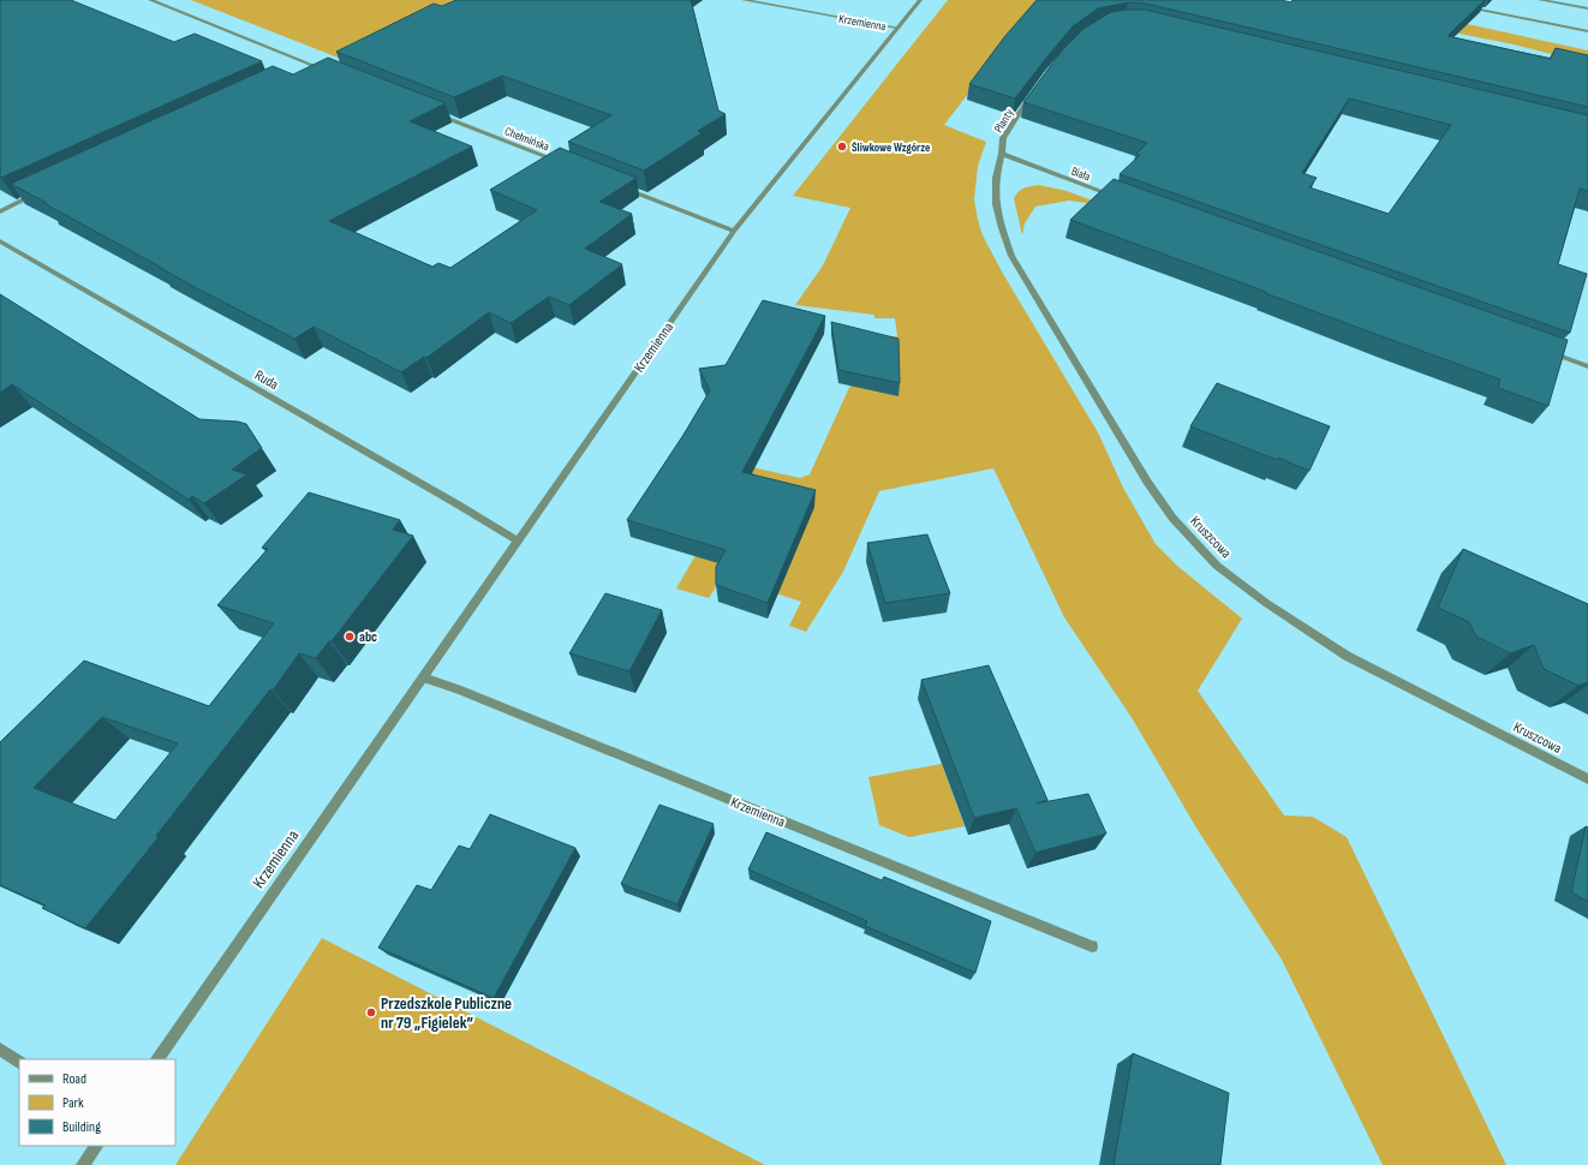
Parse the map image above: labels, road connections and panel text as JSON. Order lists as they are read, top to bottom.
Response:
{
  "streets": {
    "street": [
      "Krzemienna",
      "Planty",
      "Chełmińska",
      "Biała",
      "Ruda",
      "Kruszcowa"
    ]
  },
  "crossings": [
    ["Krzemienna", "Ruda"],
    ["Planty", "Biała"],
    ["Planty", "Kruszcowa"],
    ["Biała", "Kruszcowa"]
  ],
  "places": ["Śliwkowe Wzgórze", "abc", "Przedszkole Publiczne nr 79 „Figielek”"],
  "legend": ["Road", "Park", "Building"]
}
